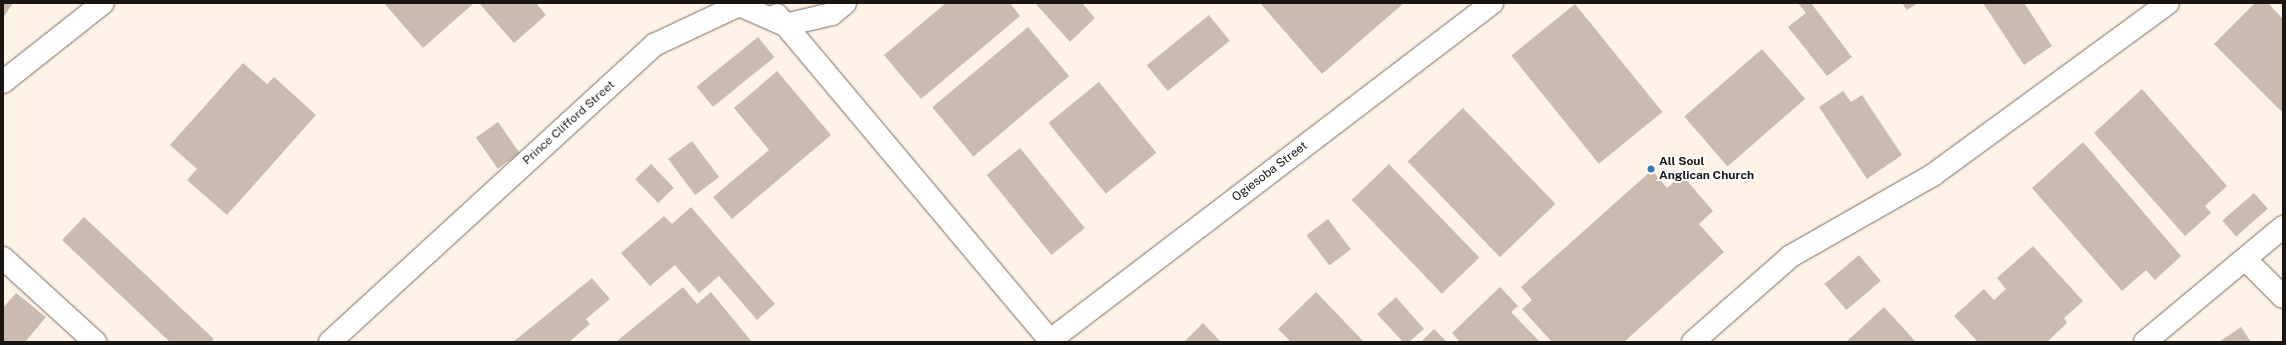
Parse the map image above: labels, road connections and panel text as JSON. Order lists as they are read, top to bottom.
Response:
{
  "streets": {
    "street": ["Prince Clifford Street", "Ogiesoba Street"]
  },
  "places": ["All Soul Anglican Church"]
}
